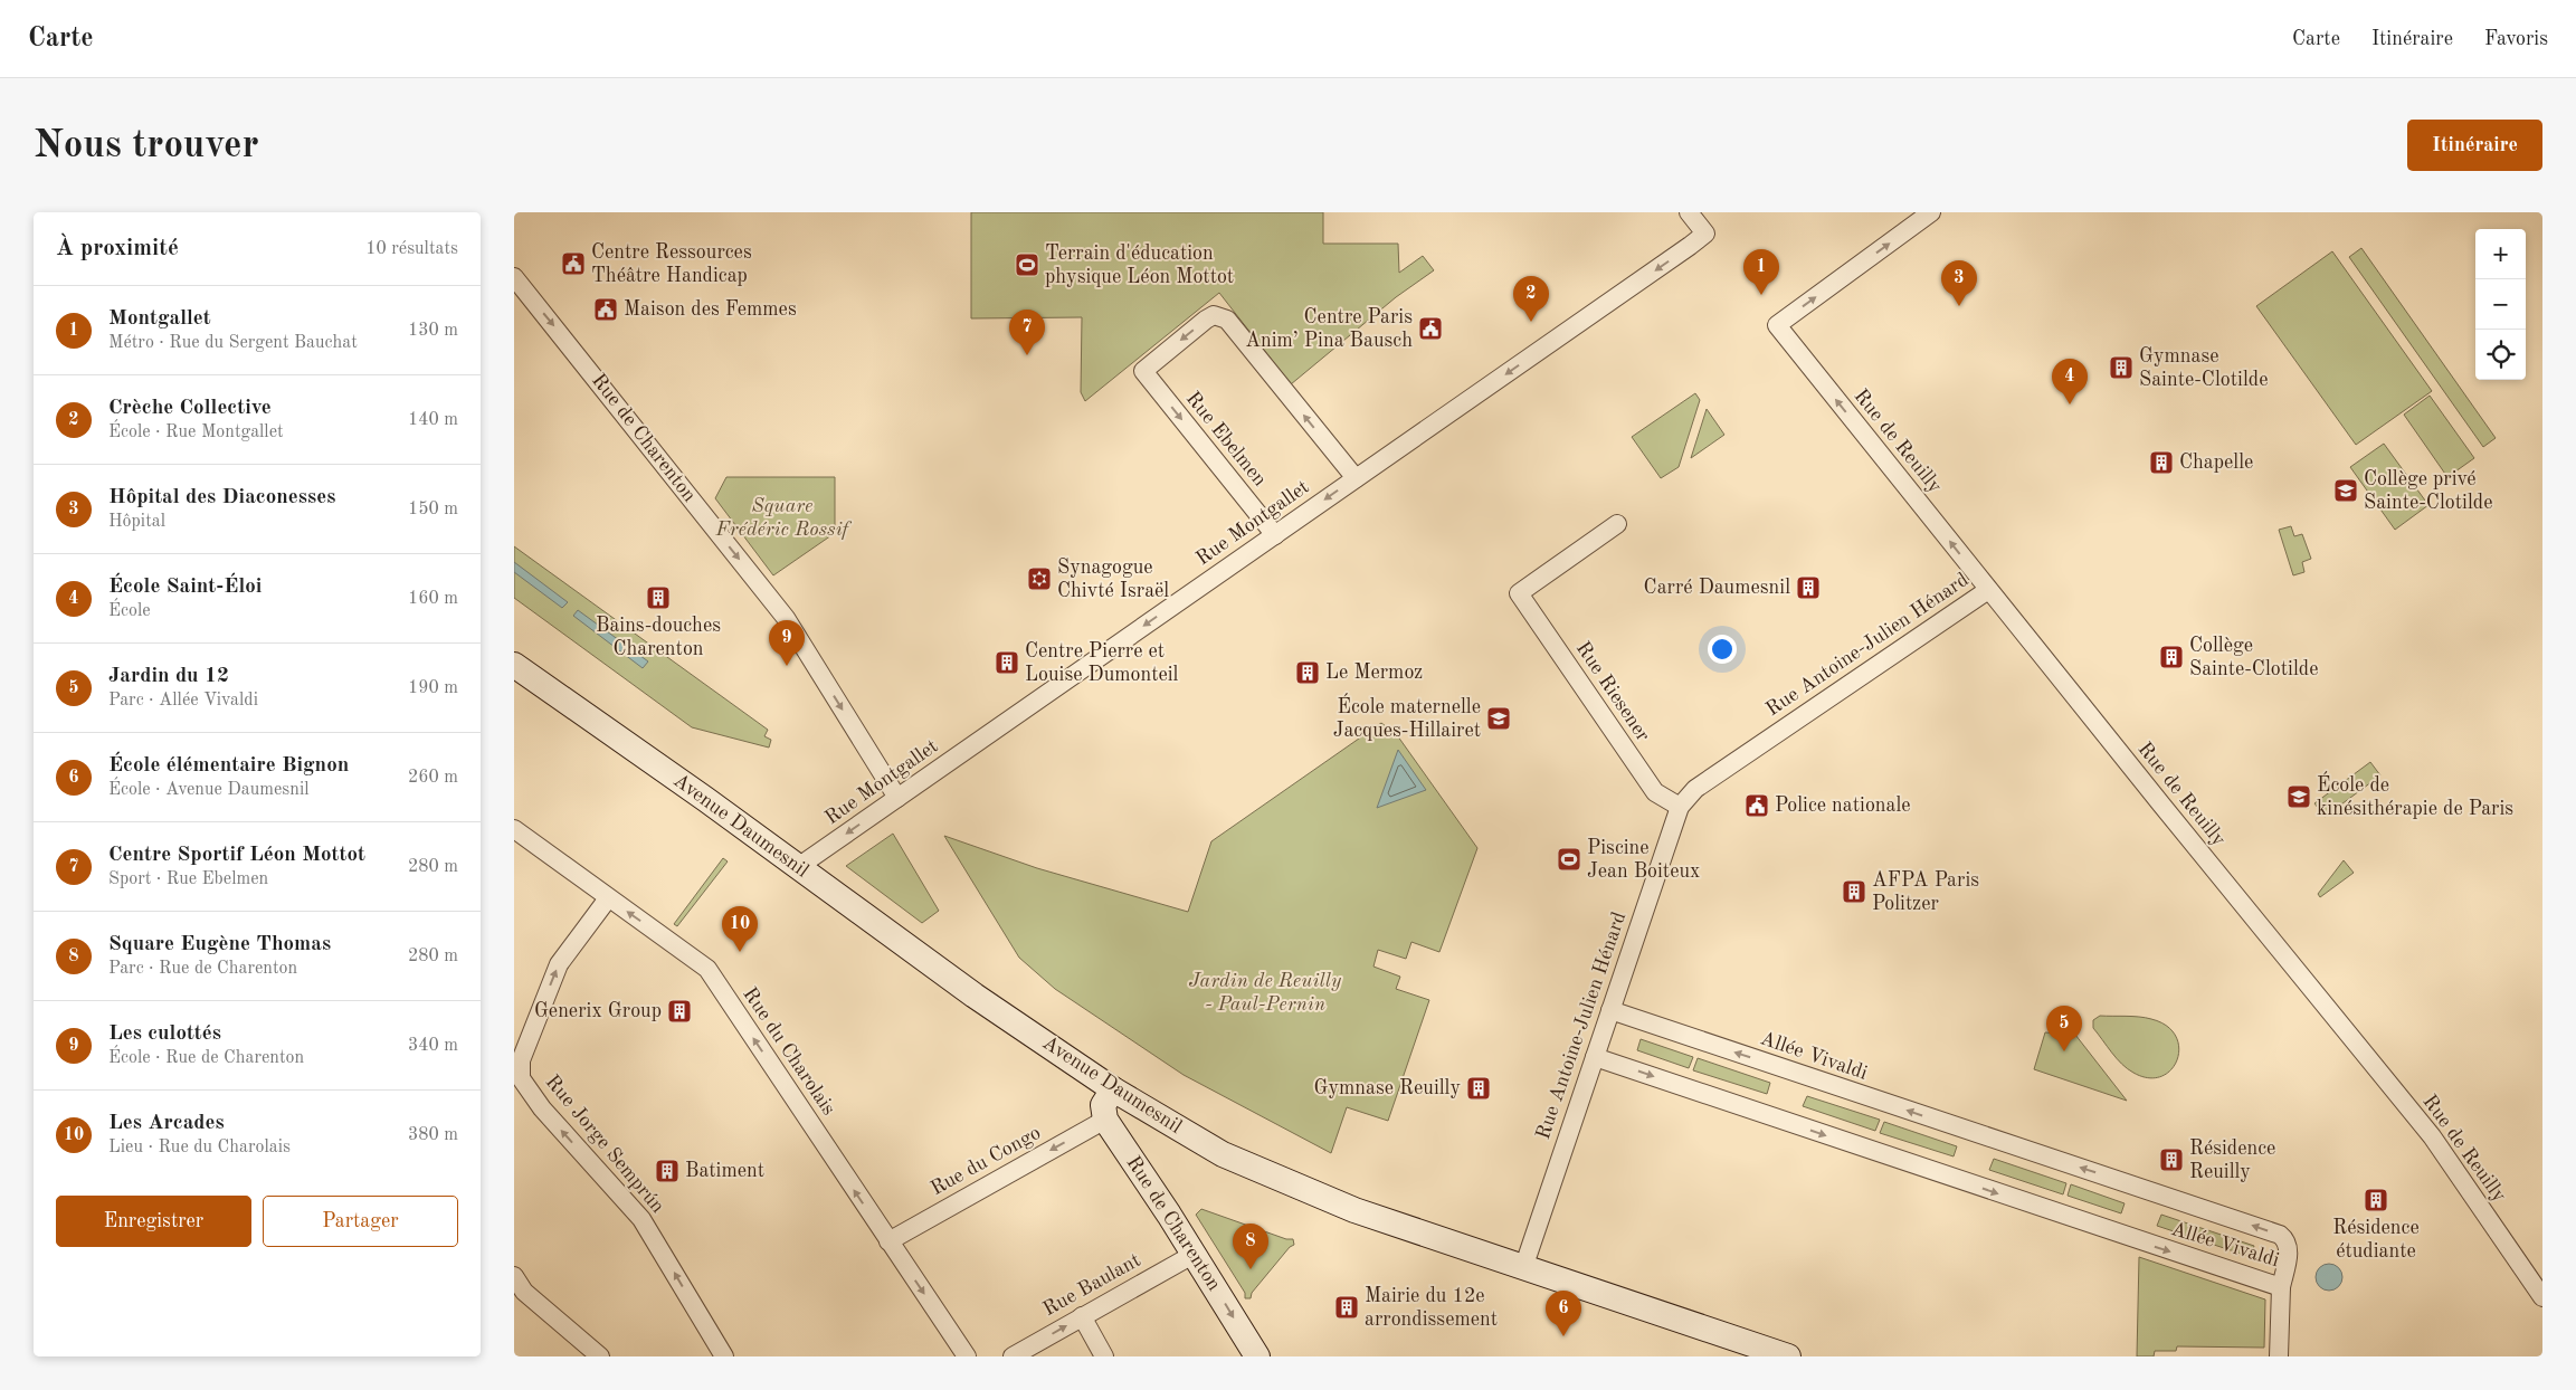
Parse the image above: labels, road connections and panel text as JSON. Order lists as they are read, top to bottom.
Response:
{
  "streets": {
    "main road": ["Rue de Charenton", "Avenue Daumesnil"],
    "street": [
      "Rue Ebelmen",
      "Rue de Reuilly",
      "Rue Montgallet",
      "Rue Antoine-Julien Hénard",
      "Rue Riesener",
      "Rue du Charolais",
      "Allée Vivaldi",
      "Rue Jorge Semprún",
      "Rue du Congo",
      "Rue Baulant"
    ]
  },
  "crossings": [
    ["Rue de Charenton", "Rue Montgallet"],
    ["Rue de Charenton", "Rue du Congo"],
    ["Rue de Charenton", "Rue Baulant"],
    ["Rue Ebelmen", "Rue Montgallet"],
    ["Rue de Reuilly", "Rue Antoine-Julien Hénard"],
    ["Rue Montgallet", "Avenue Daumesnil"],
    ["Rue Antoine-Julien Hénard", "Rue Riesener"],
    ["Rue Antoine-Julien Hénard", "Avenue Daumesnil"],
    ["Rue Antoine-Julien Hénard", "Allée Vivaldi"],
    ["Rue du Charolais", "Rue Jorge Semprún"],
    ["Rue du Charolais", "Rue du Congo"]
  ],
  "one_way": [
    "Rue de Charenton",
    "Rue Montgallet",
    "Rue Jorge Semprún",
    "Rue du Congo",
    "Rue Baulant"
  ],
  "parks": ["Square Frédéric Rossif", "Jardin de Reuilly - Paul-Pernin"],
  "places": {
    "public building": [
      "Centre Ressources Théâtre Handicap",
      "Maison des Femmes",
      "Centre Paris Anim’ Pina Bausch",
      "Police nationale"
    ],
    "sports": ["Terrain d'éducation physique Léon Mottot", "Piscine Jean Boiteux"],
    "building": [
      "Gymnase Sainte-Clotilde",
      "Chapelle",
      "Carré Daumesnil",
      "Bains-douches Charenton",
      "Collège Sainte-Clotilde",
      "Centre Pierre et Louise Dumonteil",
      "Le Mermoz",
      "AFPA Paris Politzer",
      "Generix Group",
      "Gymnase Reuilly",
      "Résidence Reuilly",
      "Batiment",
      "Résidence étudiante",
      "Mairie du 12e arrondissement"
    ],
    "school or university": ["Collège privé Sainte-Clotilde", "École maternelle Jacques-Hillairet", "École de kinésithérapie de Paris"],
    "synagogue": ["Synagogue Chivté Israël"]
  },
  "page": {
    "header": "Carte",
    "nav": ["Carte", "Itinéraire", "Favoris"],
    "buttons": [
      "Itinéraire",
      ["Enregistrer", "Partager"]
    ],
    "title": "Nous trouver",
    "heading": ["À proximité", "10 résultats"],
    "map_buttons": ["+", "−"],
    "pins": [
      "1",
      "3",
      "2",
      "7",
      "4",
      "9",
      "10",
      "5",
      "8",
      "6"
    ],
    "list": [
      {
        "mark": "1",
        "name": "Montgallet",
        "note": "Métro · Rue du Sergent Bauchat",
        "value": "130 m"
      },
      {
        "mark": "2",
        "name": "Crèche Collective",
        "note": "École · Rue Montgallet",
        "value": "140 m"
      },
      {
        "mark": "3",
        "name": "Hôpital des Diaconesses",
        "note": "Hôpital",
        "value": "150 m"
      },
      {
        "mark": "4",
        "name": "École Saint-Éloi",
        "note": "École",
        "value": "160 m"
      },
      {
        "mark": "5",
        "name": "Jardin du 12",
        "note": "Parc · Allée Vivaldi",
        "value": "190 m"
      },
      {
        "mark": "6",
        "name": "École élémentaire Bignon",
        "note": "École · Avenue Daumesnil",
        "value": "260 m"
      },
      {
        "mark": "7",
        "name": "Centre Sportif Léon Mottot",
        "note": "Sport · Rue Ebelmen",
        "value": "280 m"
      },
      {
        "mark": "8",
        "name": "Square Eugène Thomas",
        "note": "Parc · Rue de Charenton",
        "value": "280 m"
      },
      {
        "mark": "9",
        "name": "Les culottés",
        "note": "École · Rue de Charenton",
        "value": "340 m"
      },
      {
        "mark": "10",
        "name": "Les Arcades",
        "note": "Lieu · Rue du Charolais",
        "value": "380 m"
      }
    ]
  }
}
